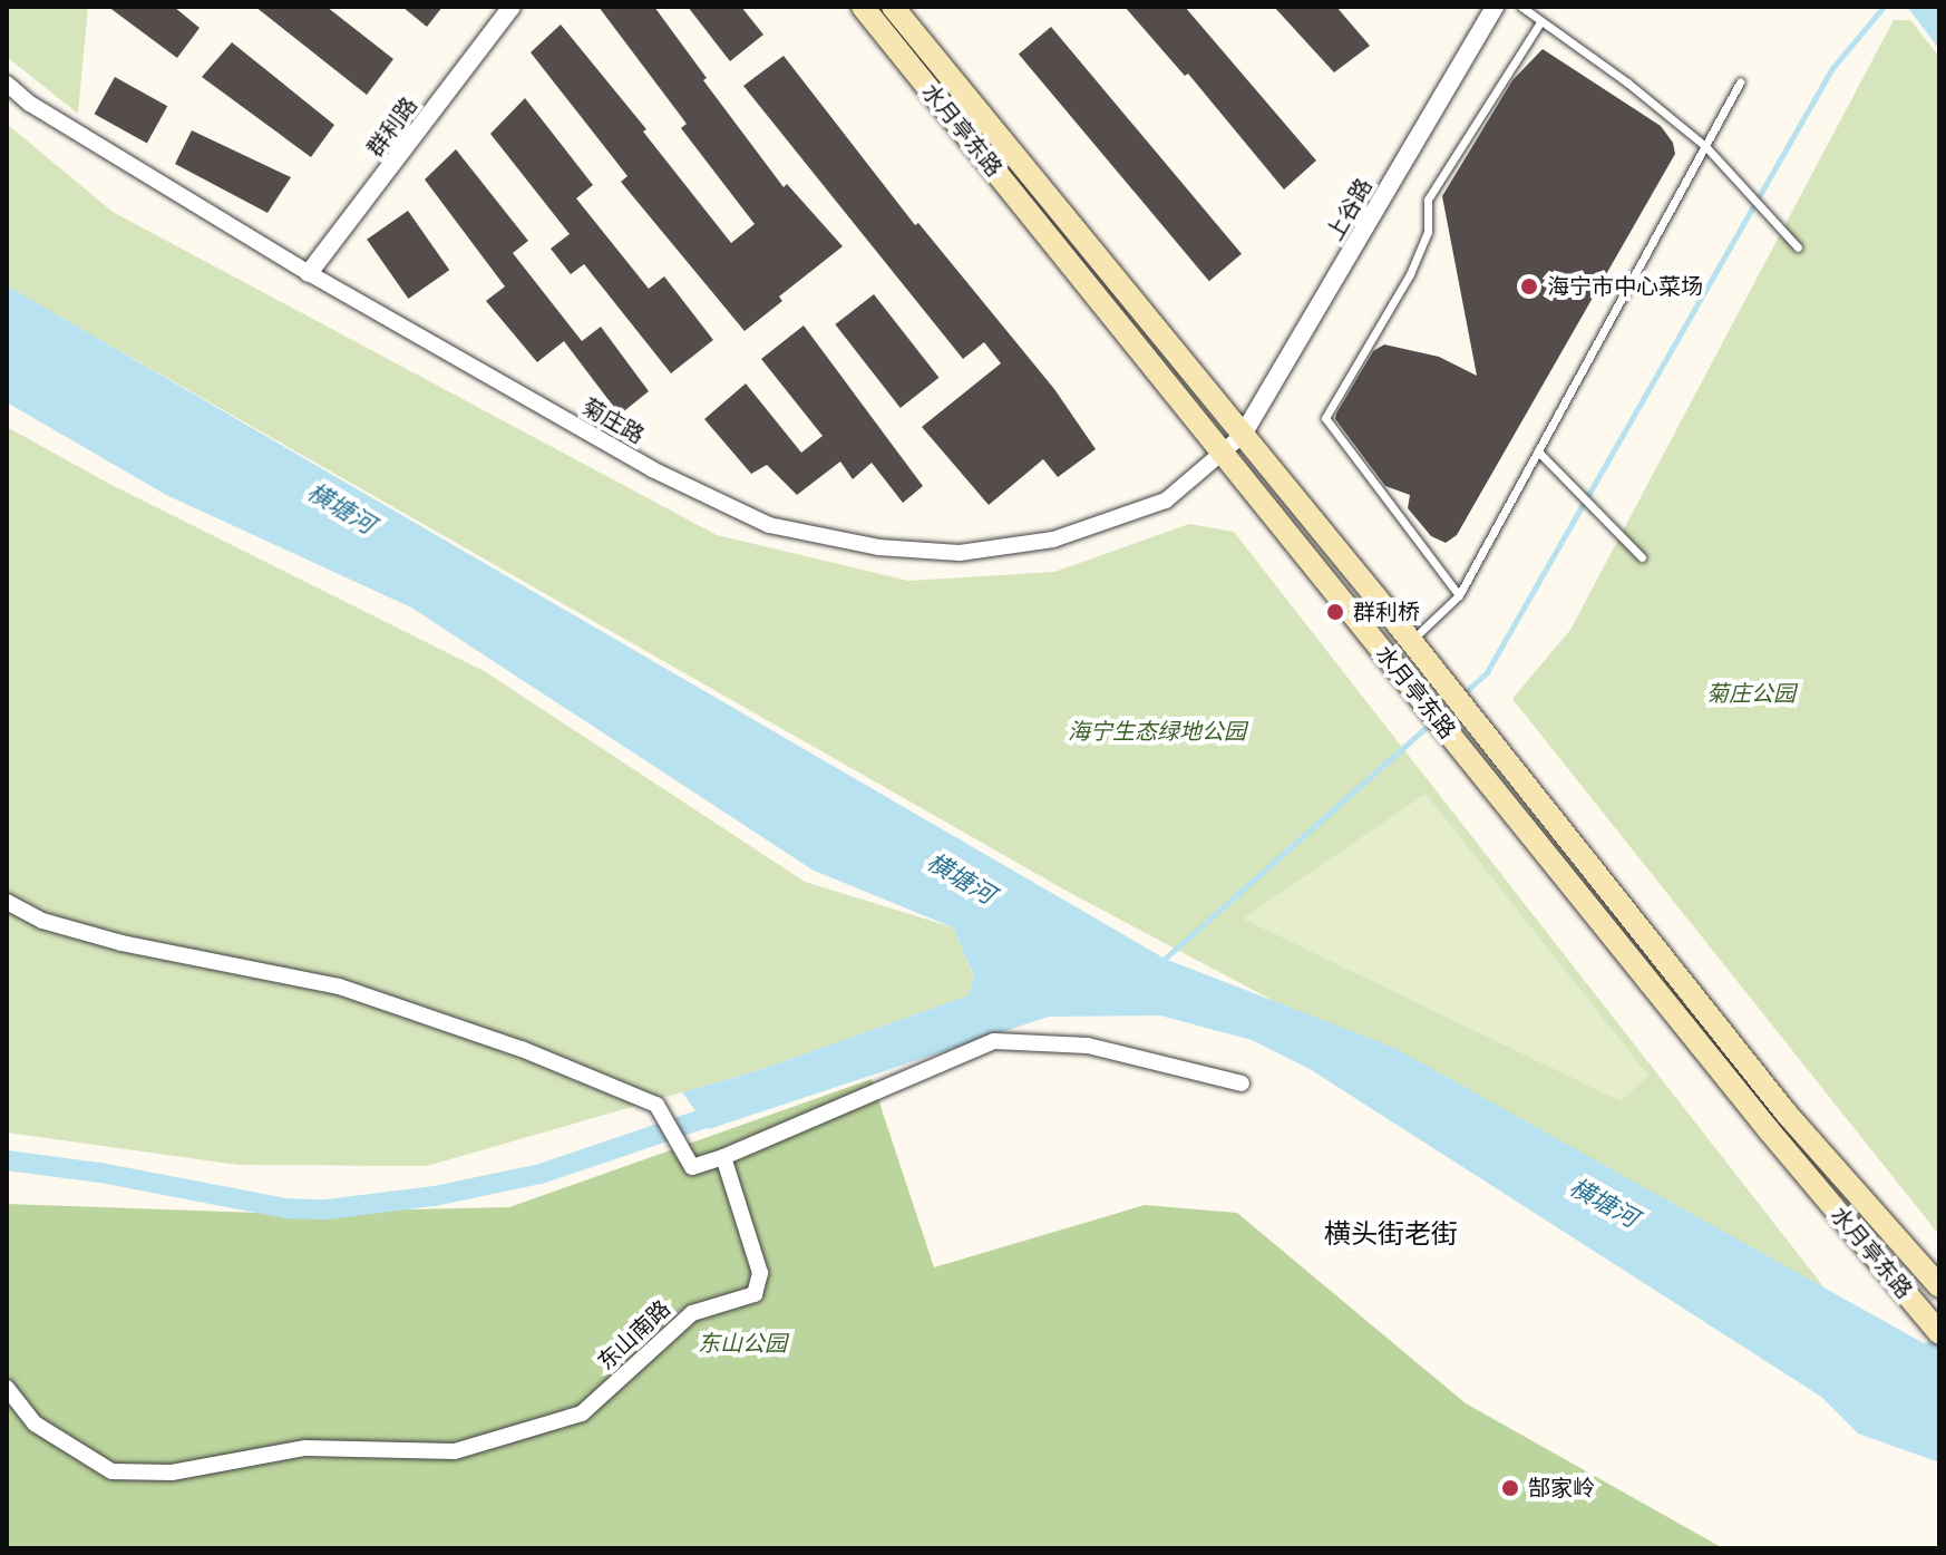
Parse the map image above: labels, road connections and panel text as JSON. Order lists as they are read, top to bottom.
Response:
{
  "streets": {
    "main road": ["水月亭东路"],
    "street": [
      "群利路",
      "上谷路",
      "菊庄路",
      "东山南路"
    ]
  },
  "crossings": [
    ["群利路", "菊庄路"],
    ["水月亭东路", "上谷路"],
    ["水月亭东路", "菊庄路"],
    ["上谷路", "菊庄路"]
  ],
  "districts": ["横头街老街"],
  "water": ["横塘河"],
  "parks": ["菊庄公园", "海宁生态绿地公园", "东山公园"],
  "places": ["海宁市中心菜场", "群利桥", "郜家岭"]
}
